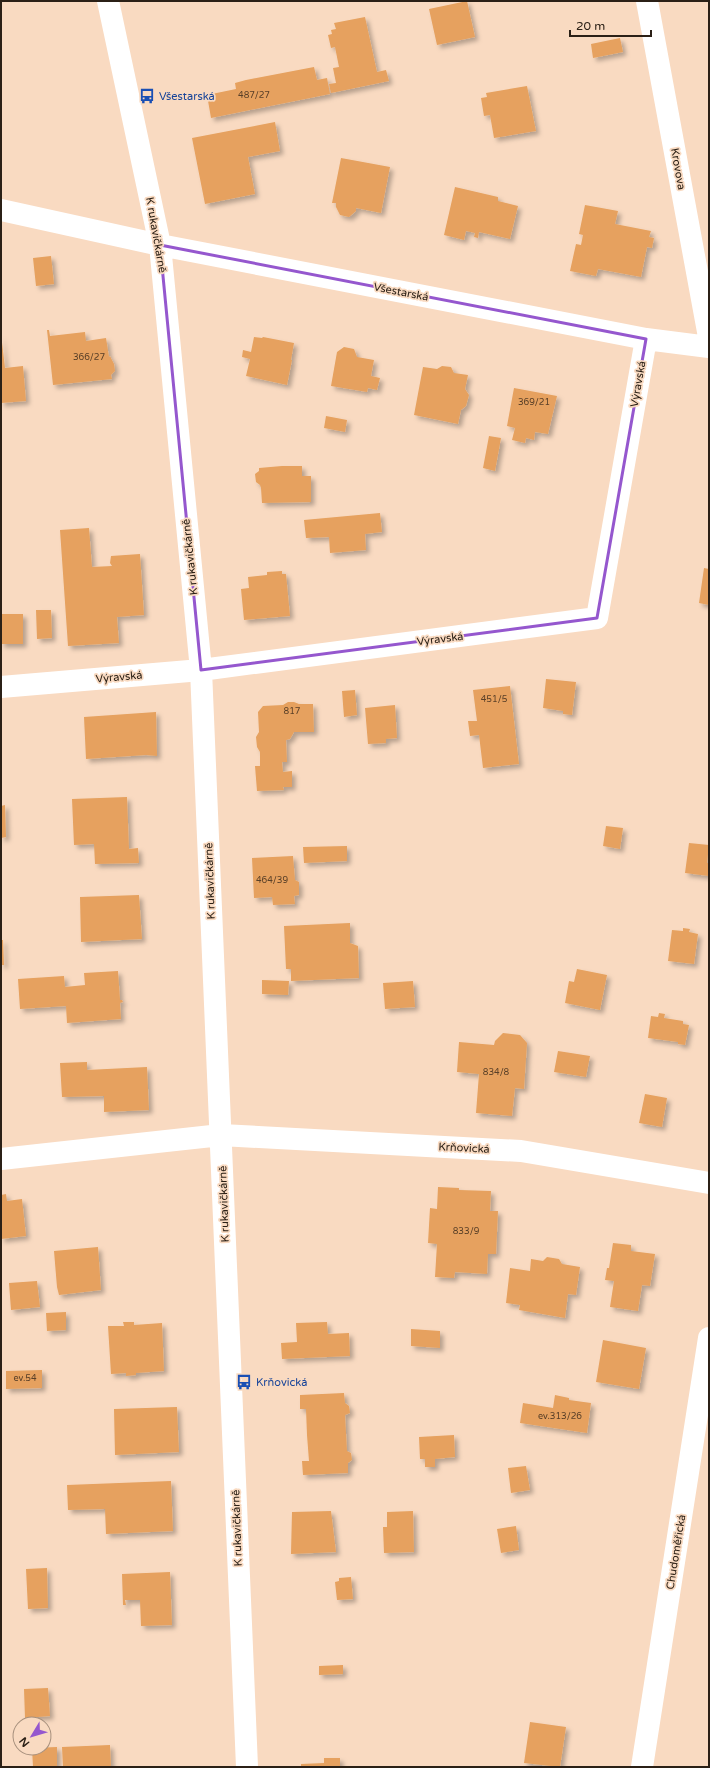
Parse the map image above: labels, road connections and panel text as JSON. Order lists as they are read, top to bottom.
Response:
{
  "streets": {
    "street": [
      "Krovova",
      "K rukavičkárně",
      "Všestarská",
      "Výravská",
      "Krňovická",
      "Chudoměřická"
    ]
  },
  "crossings": [
    ["K rukavičkárně", "Všestarská"],
    ["K rukavičkárně", "Výravská"],
    ["K rukavičkárně", "Krňovická"],
    ["Všestarská", "Výravská"]
  ],
  "places": {
    "bus stop": ["Všestarská", "Krňovická"]
  },
  "house_numbers": [
    "487/27",
    "366/27",
    "369/21",
    "451/5",
    "817",
    "464/39",
    "834/8",
    "833/9",
    "ev.54",
    "ev.313/26"
  ],
  "scale_bar": "20 m",
  "north": "bottom left"
}
